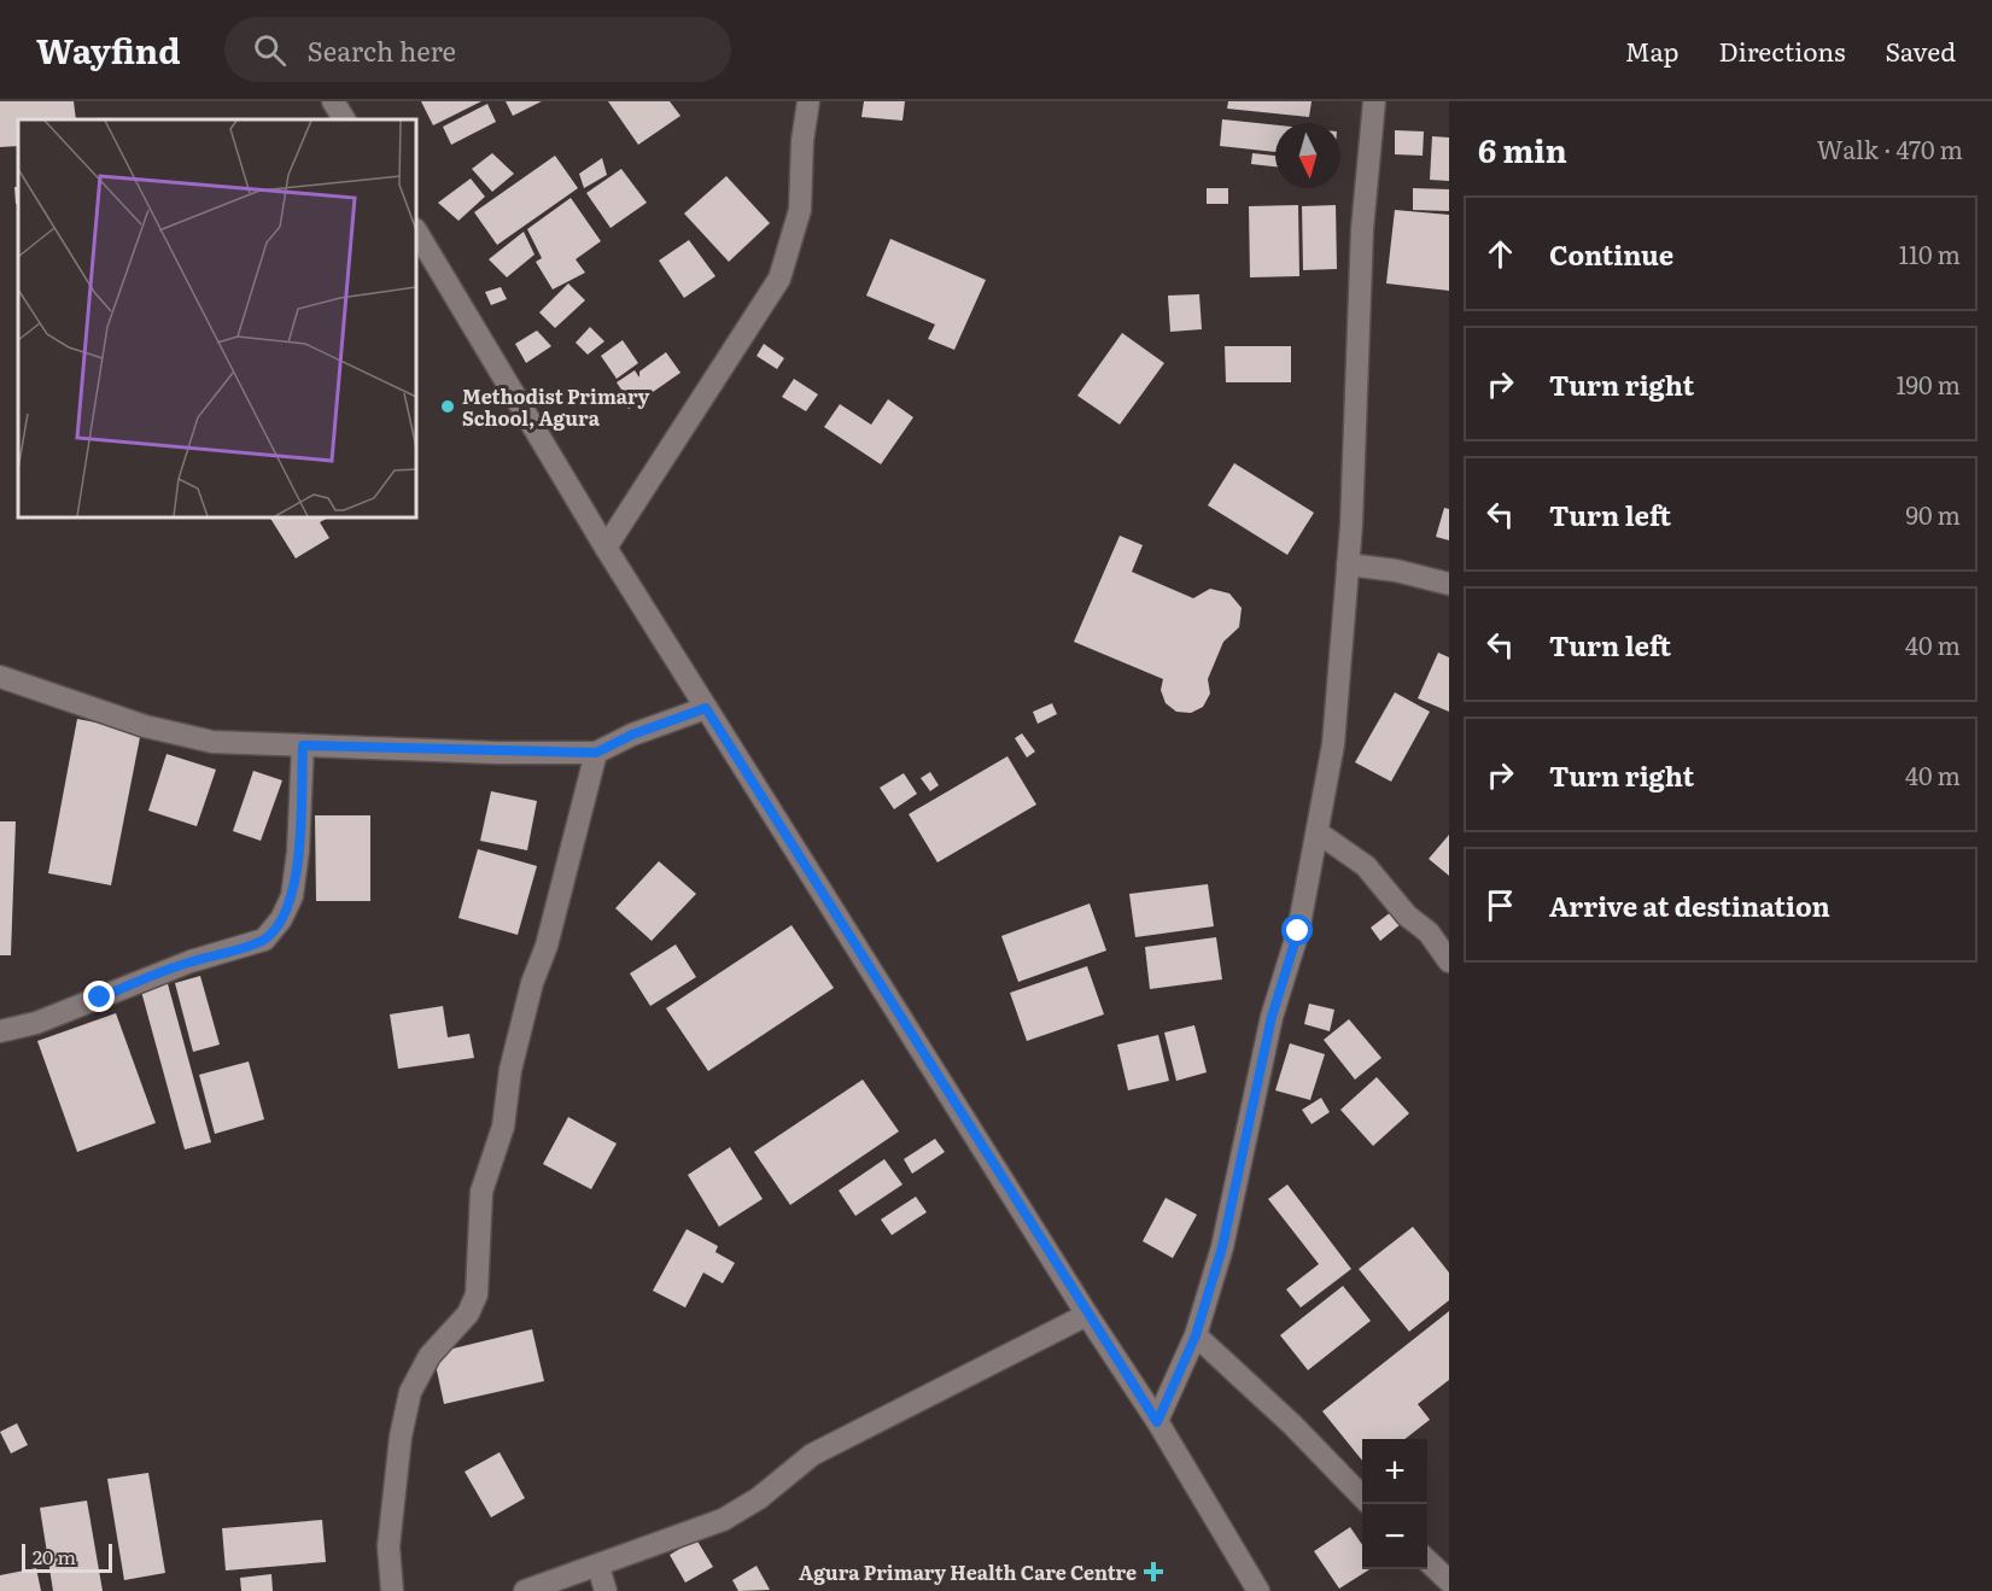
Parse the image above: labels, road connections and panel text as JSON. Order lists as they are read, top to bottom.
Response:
{
  "places": {
    "other": ["Methodist Primary School, Agura"],
    "health": ["Agura Primary Health Care Centre"]
  },
  "scale_bar": "20 m",
  "north": "bottom",
  "page": {
    "header": "Wayfind",
    "search": "Search here",
    "nav": ["Map", "Directions", "Saved"],
    "heading": ["6 min", "Walk · 470 m"],
    "list": [
      ["Continue", "110 m"],
      ["Turn right", "190 m"],
      ["Turn left", "90 m"],
      ["Turn left", "40 m"],
      ["Turn right", "40 m"],
      "Arrive at destination"
    ],
    "map_buttons": ["+", "−"],
    "scale": "20 m"
  }
}
